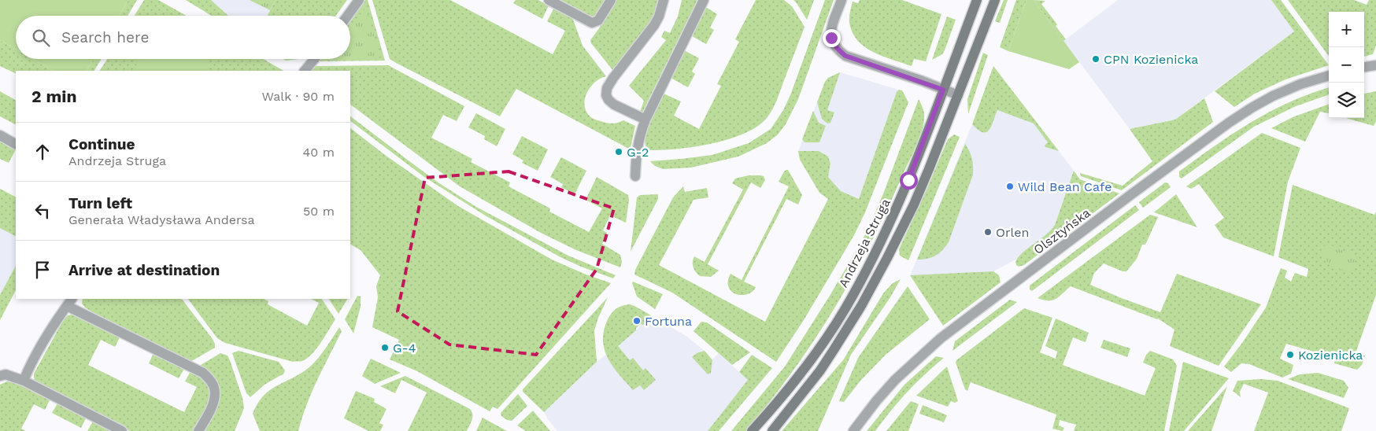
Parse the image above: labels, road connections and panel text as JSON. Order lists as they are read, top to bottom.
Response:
{
  "streets": {
    "main road": ["Andrzeja Struga"],
    "street": ["Olsztyńska"]
  },
  "places": [
    "CPN Kozienicka",
    "G-2",
    "Wild Bean Cafe",
    "Orlen",
    "Fortuna",
    "G-4",
    "Kozienicka"
  ],
  "page": {
    "map_buttons": ["+", "−"],
    "search": "Search here",
    "heading": ["2 min", "Walk · 90 m"],
    "list": [
      ["Continue", "Andrzeja Struga", "40 m"],
      ["Turn left", "Generała Władysława Andersa", "50 m"],
      "Arrive at destination"
    ]
  }
}
